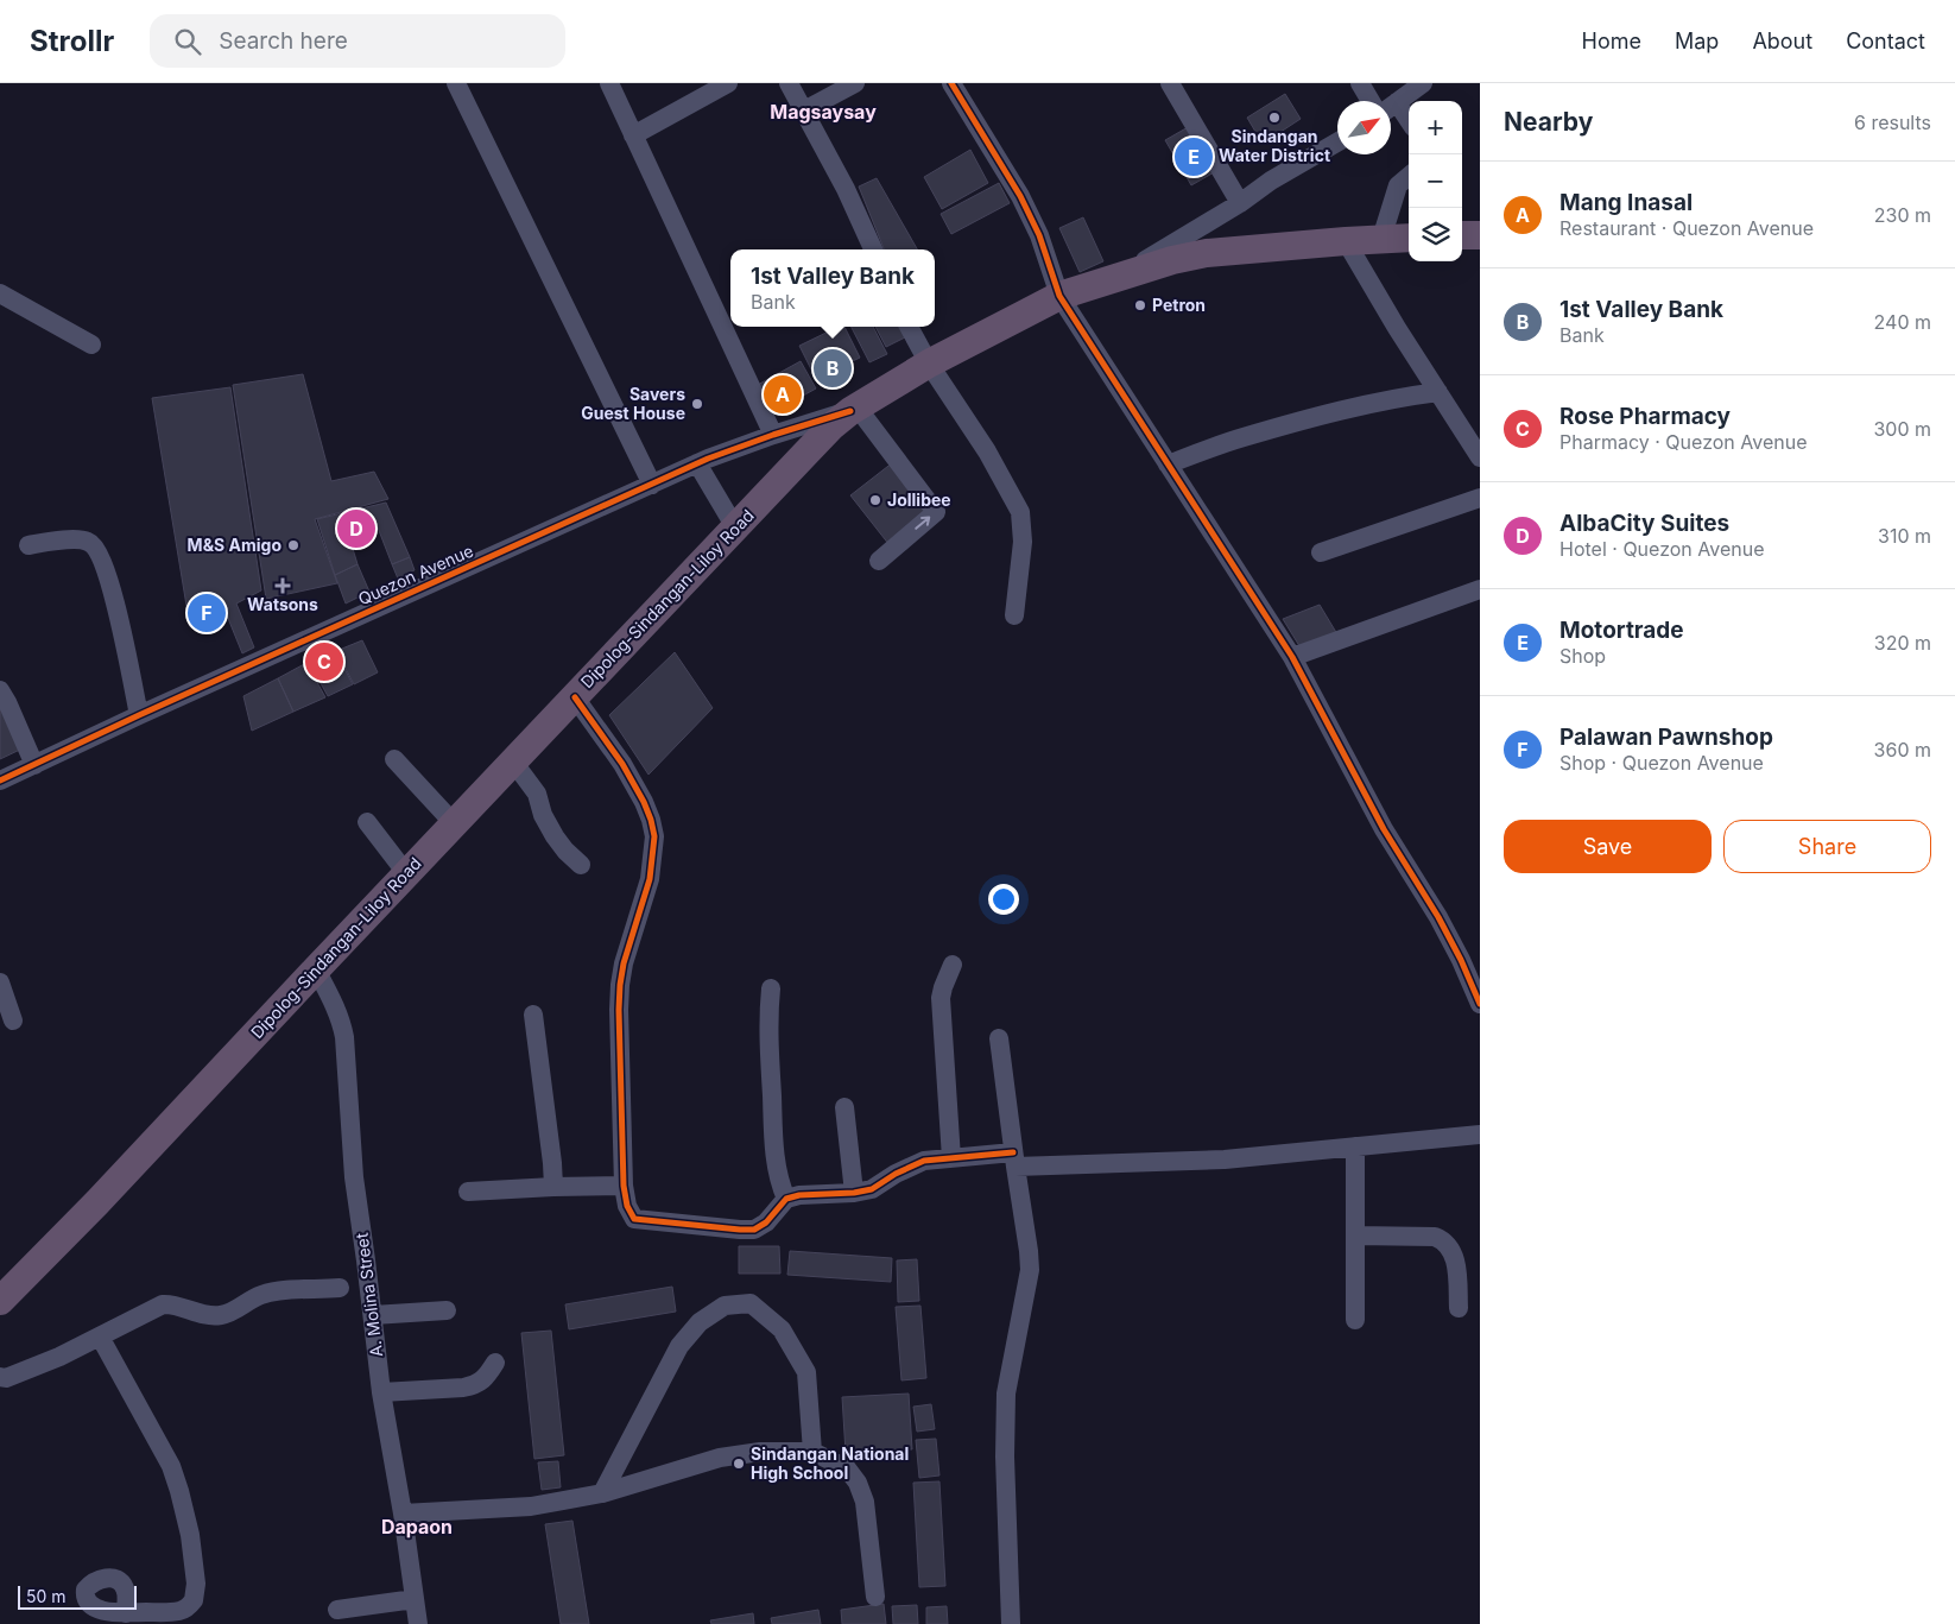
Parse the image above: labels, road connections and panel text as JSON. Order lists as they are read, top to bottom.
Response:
{
  "streets": {
    "highway": ["Dipolog-Sindangan-Liloy Road"],
    "street": ["Quezon Avenue", "A. Molina Street"]
  },
  "crossings": [
    ["Quezon Avenue", "Dipolog-Sindangan-Liloy Road"],
    ["Dipolog-Sindangan-Liloy Road", "A. Molina Street"]
  ],
  "districts": ["Magsaysay", "Dapaon"],
  "places": {
    "other": [
      "Sindangan Water District",
      "Petron",
      "Savers Guest House",
      "Jollibee",
      "M&S Amigo",
      "Sindangan National High School"
    ],
    "health": ["Watsons"]
  },
  "scale_bar": "50 m",
  "north": "top right",
  "page": {
    "header": "Strollr",
    "search": "Search here",
    "nav": [
      "Home",
      "Map",
      "About",
      "Contact"
    ],
    "heading": ["Nearby", "6 results"],
    "map_buttons": ["+", "−"],
    "pins": [
      "E",
      "B",
      "A",
      "D",
      "F",
      "C"
    ],
    "list": [
      {
        "mark": "A",
        "name": "Mang Inasal",
        "note": "Restaurant · Quezon Avenue",
        "value": "230 m"
      },
      {
        "mark": "B",
        "name": "1st Valley Bank",
        "note": "Bank",
        "value": "240 m"
      },
      {
        "mark": "C",
        "name": "Rose Pharmacy",
        "note": "Pharmacy · Quezon Avenue",
        "value": "300 m"
      },
      {
        "mark": "D",
        "name": "AlbaCity Suites",
        "note": "Hotel · Quezon Avenue",
        "value": "310 m"
      },
      {
        "mark": "E",
        "name": "Motortrade",
        "note": "Shop",
        "value": "320 m"
      },
      {
        "mark": "F",
        "name": "Palawan Pawnshop",
        "note": "Shop · Quezon Avenue",
        "value": "360 m"
      }
    ],
    "popup": ["1st Valley Bank", "Bank"],
    "buttons": ["Save", "Share"],
    "scale": "50 m"
  }
}
